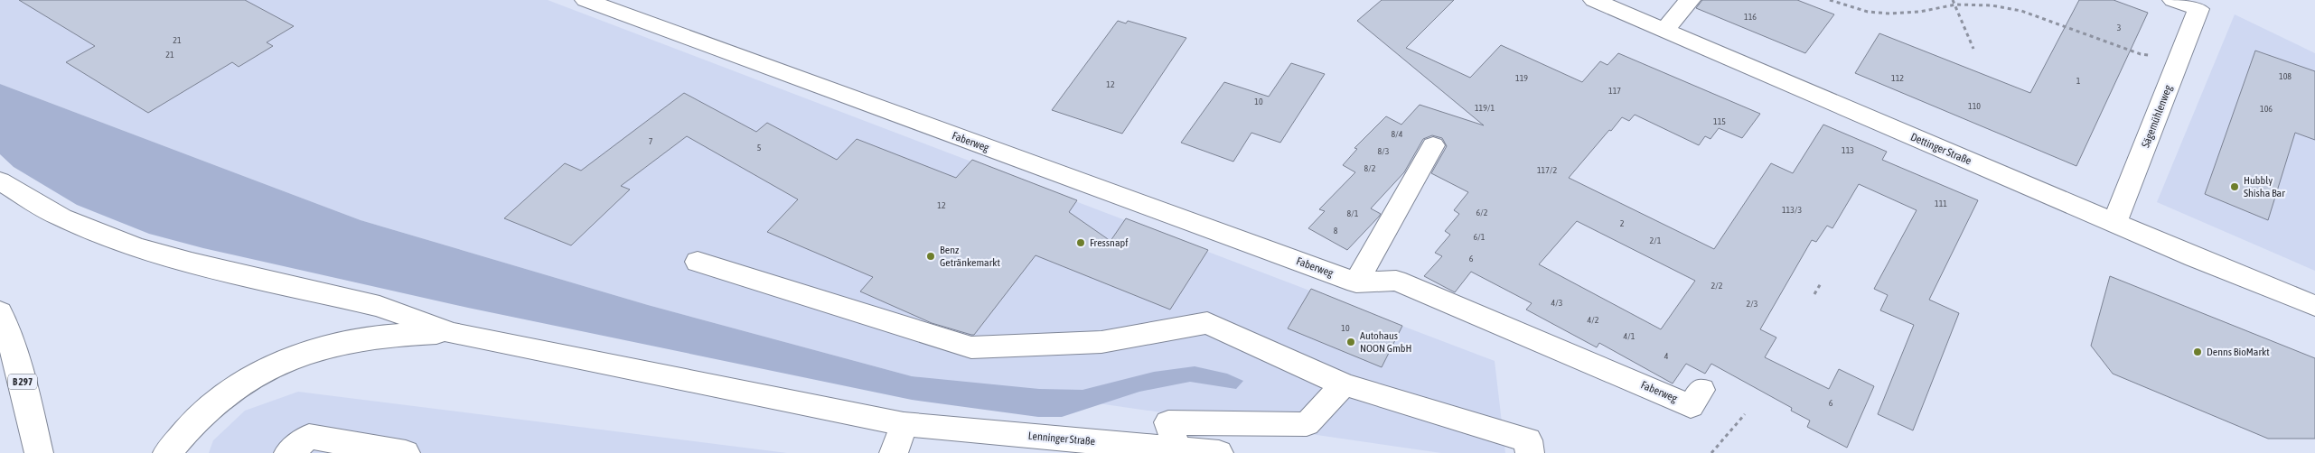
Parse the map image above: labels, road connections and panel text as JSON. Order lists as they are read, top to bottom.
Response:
{
  "streets": {
    "street": [
      "Sägemühlenweg",
      "Faberweg",
      "Dettinger Straße",
      "B 297",
      "Lenninger Straße"
    ]
  },
  "crossings": [
    ["Sägemühlenweg", "Dettinger Straße"]
  ],
  "places": [
    "Hubbly Shisha Bar",
    "Fressnapf",
    "Benz Getränkemarkt",
    "Autohaus NOON GmbH",
    "Denns BioMarkt"
  ],
  "house_numbers": [
    "116",
    "3",
    "21",
    "21",
    "108",
    "119",
    "112",
    "1",
    "12",
    "117",
    "10",
    "110",
    "119/1",
    "106",
    "115",
    "8/4",
    "7",
    "5",
    "113",
    "8/3",
    "8/2",
    "117/2",
    "111",
    "12",
    "113/3",
    "6/2",
    "8/1",
    "2",
    "8",
    "6/1",
    "2/1",
    "6",
    "2/2",
    "4/3",
    "2/3",
    "4/2",
    "10",
    "4/1",
    "4",
    "6"
  ]
}
